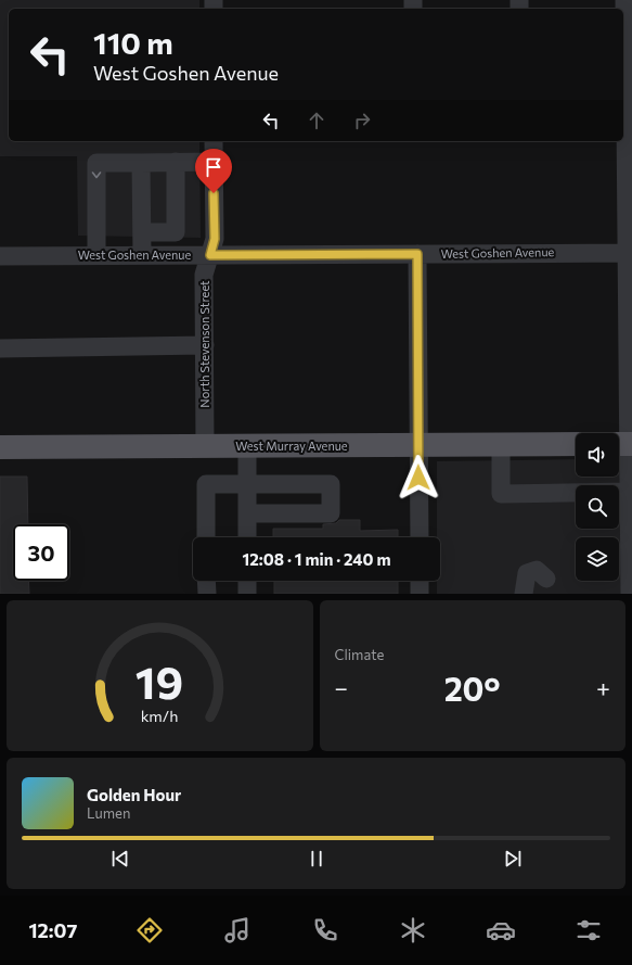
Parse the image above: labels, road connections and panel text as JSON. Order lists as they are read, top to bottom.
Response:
{
  "streets": {
    "main road": ["West Murray Avenue"],
    "street": ["West Goshen Avenue", "North Stevenson Street"]
  },
  "crossings": [
    ["West Goshen Avenue", "North Stevenson Street"],
    ["North Stevenson Street", "West Murray Avenue"]
  ],
  "page": {
    "turn": ["110 m", "West Goshen Avenue"],
    "limit": "30",
    "trip": "12:08 · 1 min · 240 m",
    "tile": "Climate",
    "heat": ["−", "20°", "+"],
    "song": ["Golden Hour", "Lumen"],
    "tabs": "12:07",
    "gauge": ["19", "km/h"]
  }
}
